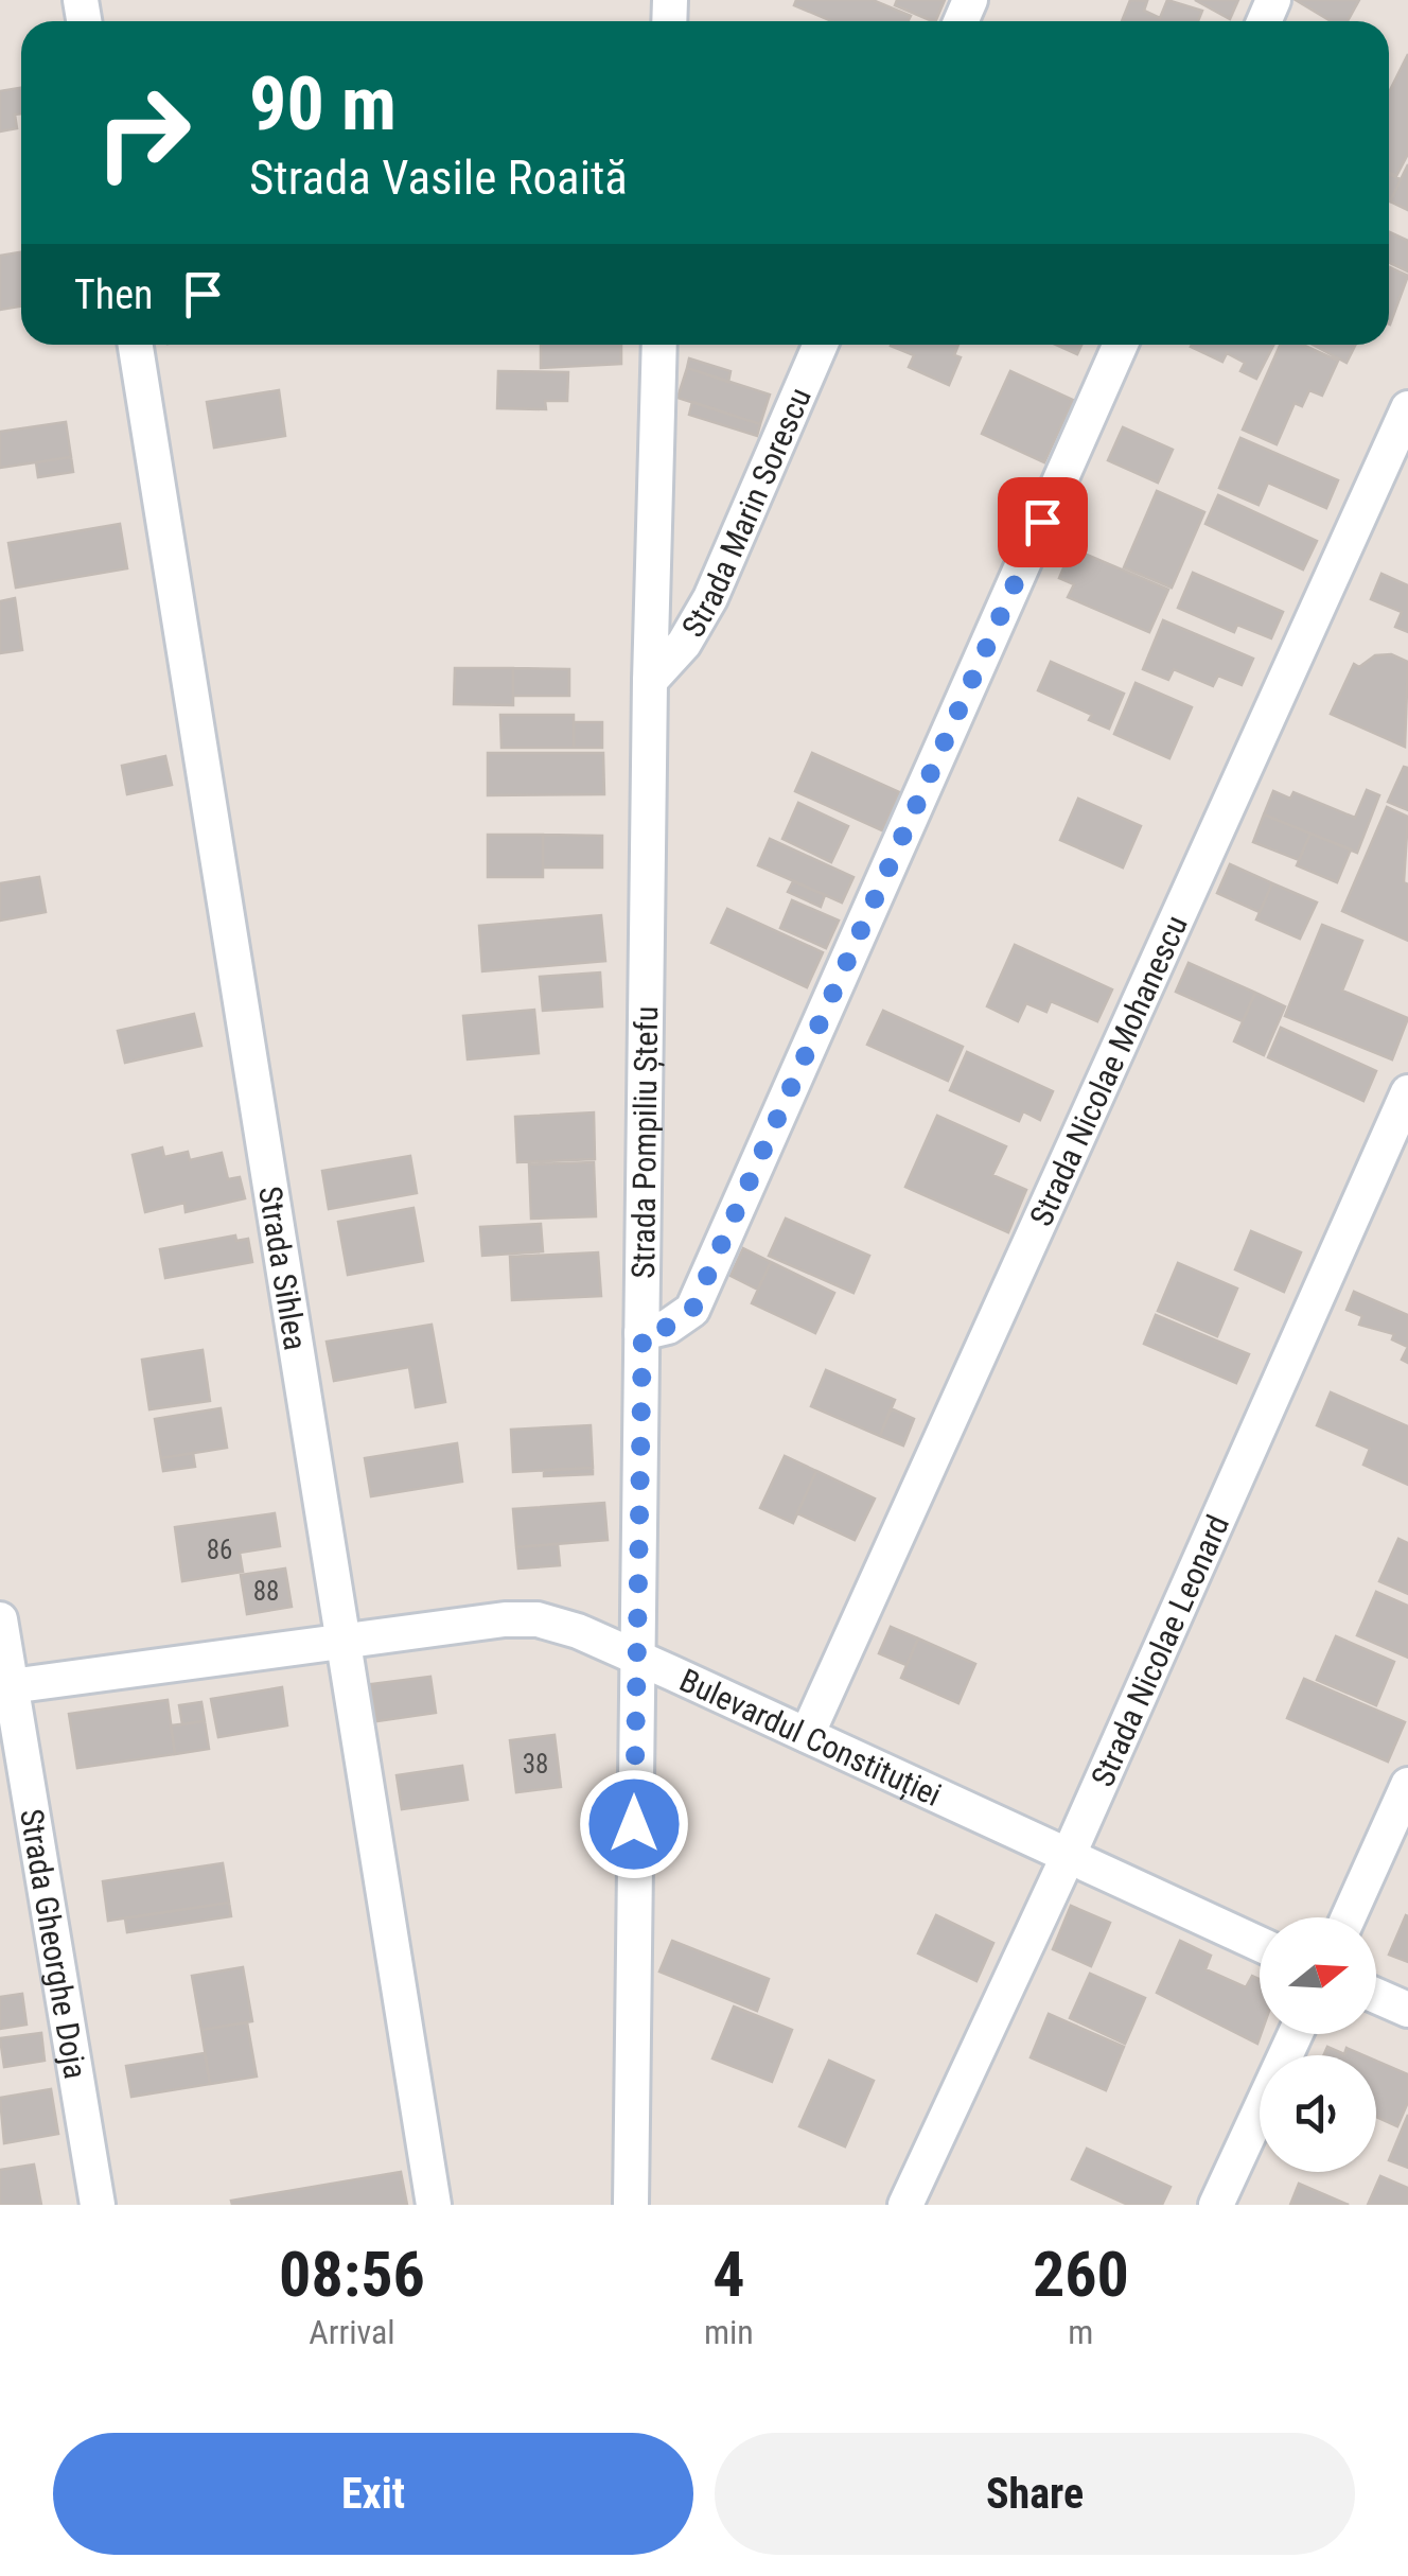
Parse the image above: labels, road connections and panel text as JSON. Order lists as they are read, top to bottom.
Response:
{
  "streets": {
    "street": [
      "Strada Marin Sorescu",
      "Strada Nicolae Mohanescu",
      "Strada Pompiliu Ștefu",
      "Strada Sihlea",
      "Strada Nicolae Leonard",
      "Bulevardul Constituției",
      "Strada Gheorghe Doja"
    ]
  },
  "crossings": [
    ["Strada Marin Sorescu", "Strada Pompiliu Ștefu"],
    ["Strada Nicolae Mohanescu", "Bulevardul Constituției"],
    ["Strada Pompiliu Ștefu", "Bulevardul Constituției"],
    ["Strada Sihlea", "Bulevardul Constituției"],
    ["Strada Nicolae Leonard", "Bulevardul Constituției"],
    ["Bulevardul Constituției", "Strada Gheorghe Doja"]
  ],
  "house_numbers": ["86", "88", "38"],
  "north": "right",
  "page": {
    "turn": ["90 m", "Strada Vasile Roaită"],
    "then": "Then",
    "eta": [
      "08:56",
      "Arrival",
      "4",
      "min",
      "260",
      "m"
    ],
    "buttons": ["Exit", "Share"]
  }
}
